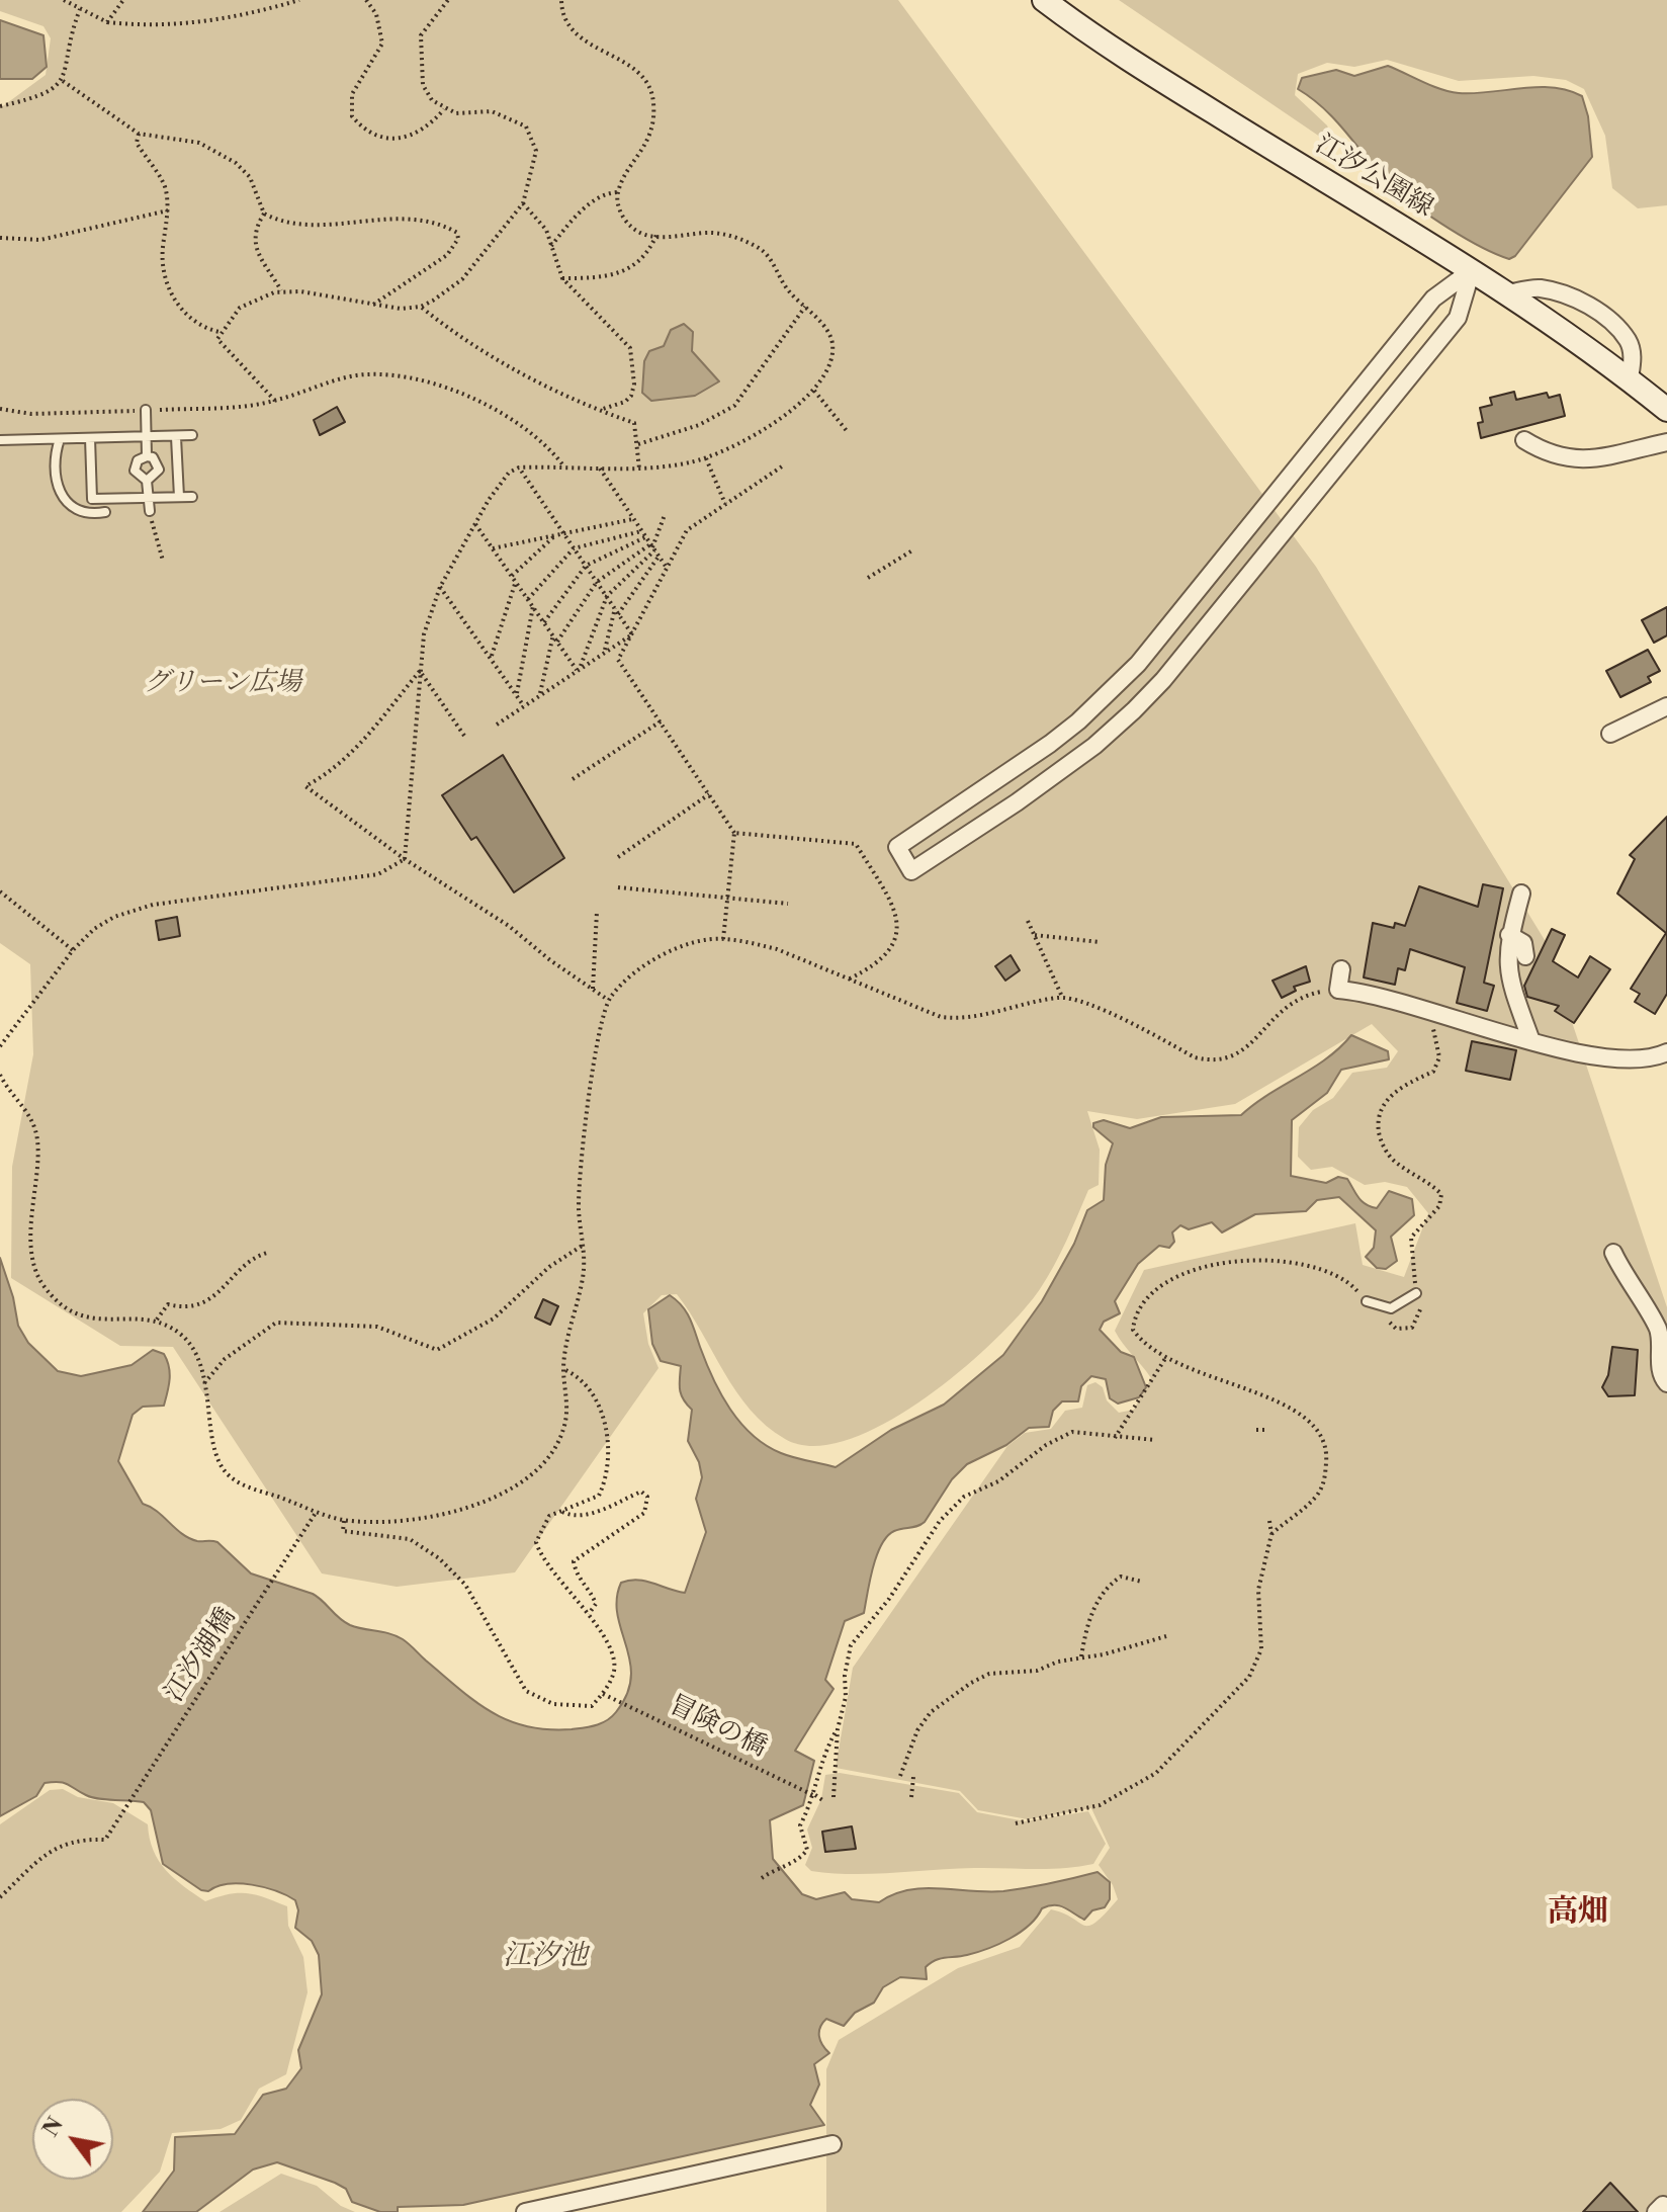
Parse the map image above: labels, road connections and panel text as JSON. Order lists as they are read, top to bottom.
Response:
{
  "streets": {
    "main road": ["江汐公園線"],
    "path": ["江汐湖橋", "冒険の橋"]
  },
  "districts": ["高畑"],
  "water": ["江汐池"],
  "parks": ["グリーン広場"],
  "north": "top left"
}
